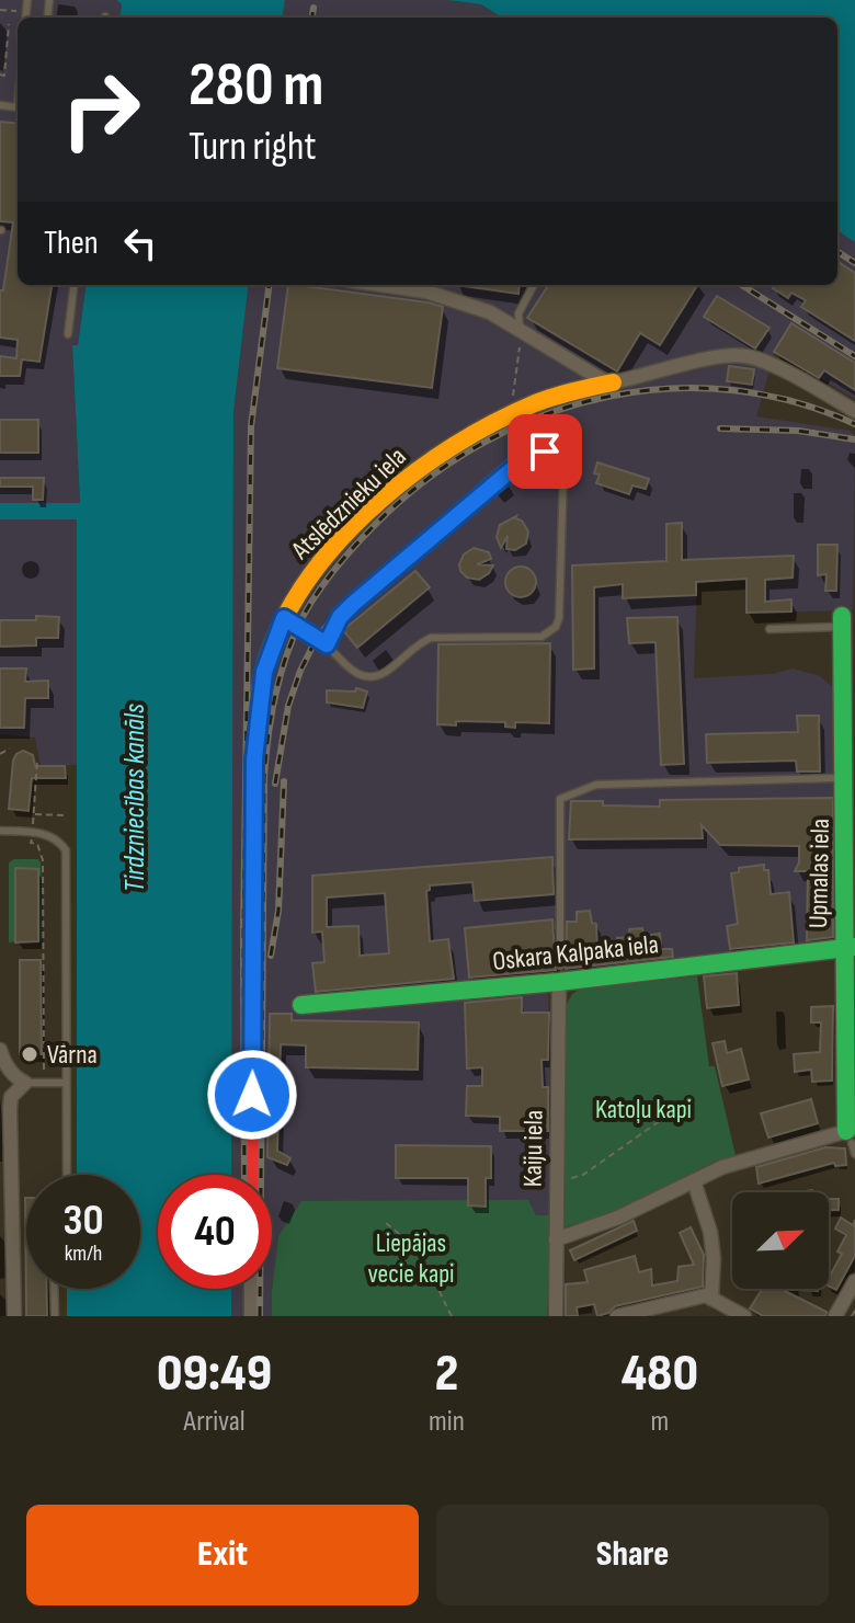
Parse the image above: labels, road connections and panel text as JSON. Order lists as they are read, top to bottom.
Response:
{
  "streets": {
    "street": [
      "Atslēdznieku iela",
      "Upmalas iela",
      "Oskara Kalpaka iela",
      "Kaiju iela"
    ]
  },
  "crossings": [
    ["Upmalas iela", "Oskara Kalpaka iela"],
    ["Oskara Kalpaka iela", "Kaiju iela"]
  ],
  "water": ["Tirdzniecības kanāls"],
  "parks": ["Katoļu kapi", "Liepājas vecie kapi"],
  "places": ["Vārna"],
  "north": "top right",
  "page": {
    "turn": ["280 m", "Turn right"],
    "then": "Then",
    "speed": "30 km/h",
    "limit": "40",
    "eta": [
      "09:49",
      "Arrival",
      "2",
      "min",
      "480",
      "m"
    ],
    "buttons": ["Exit", "Share"]
  }
}
